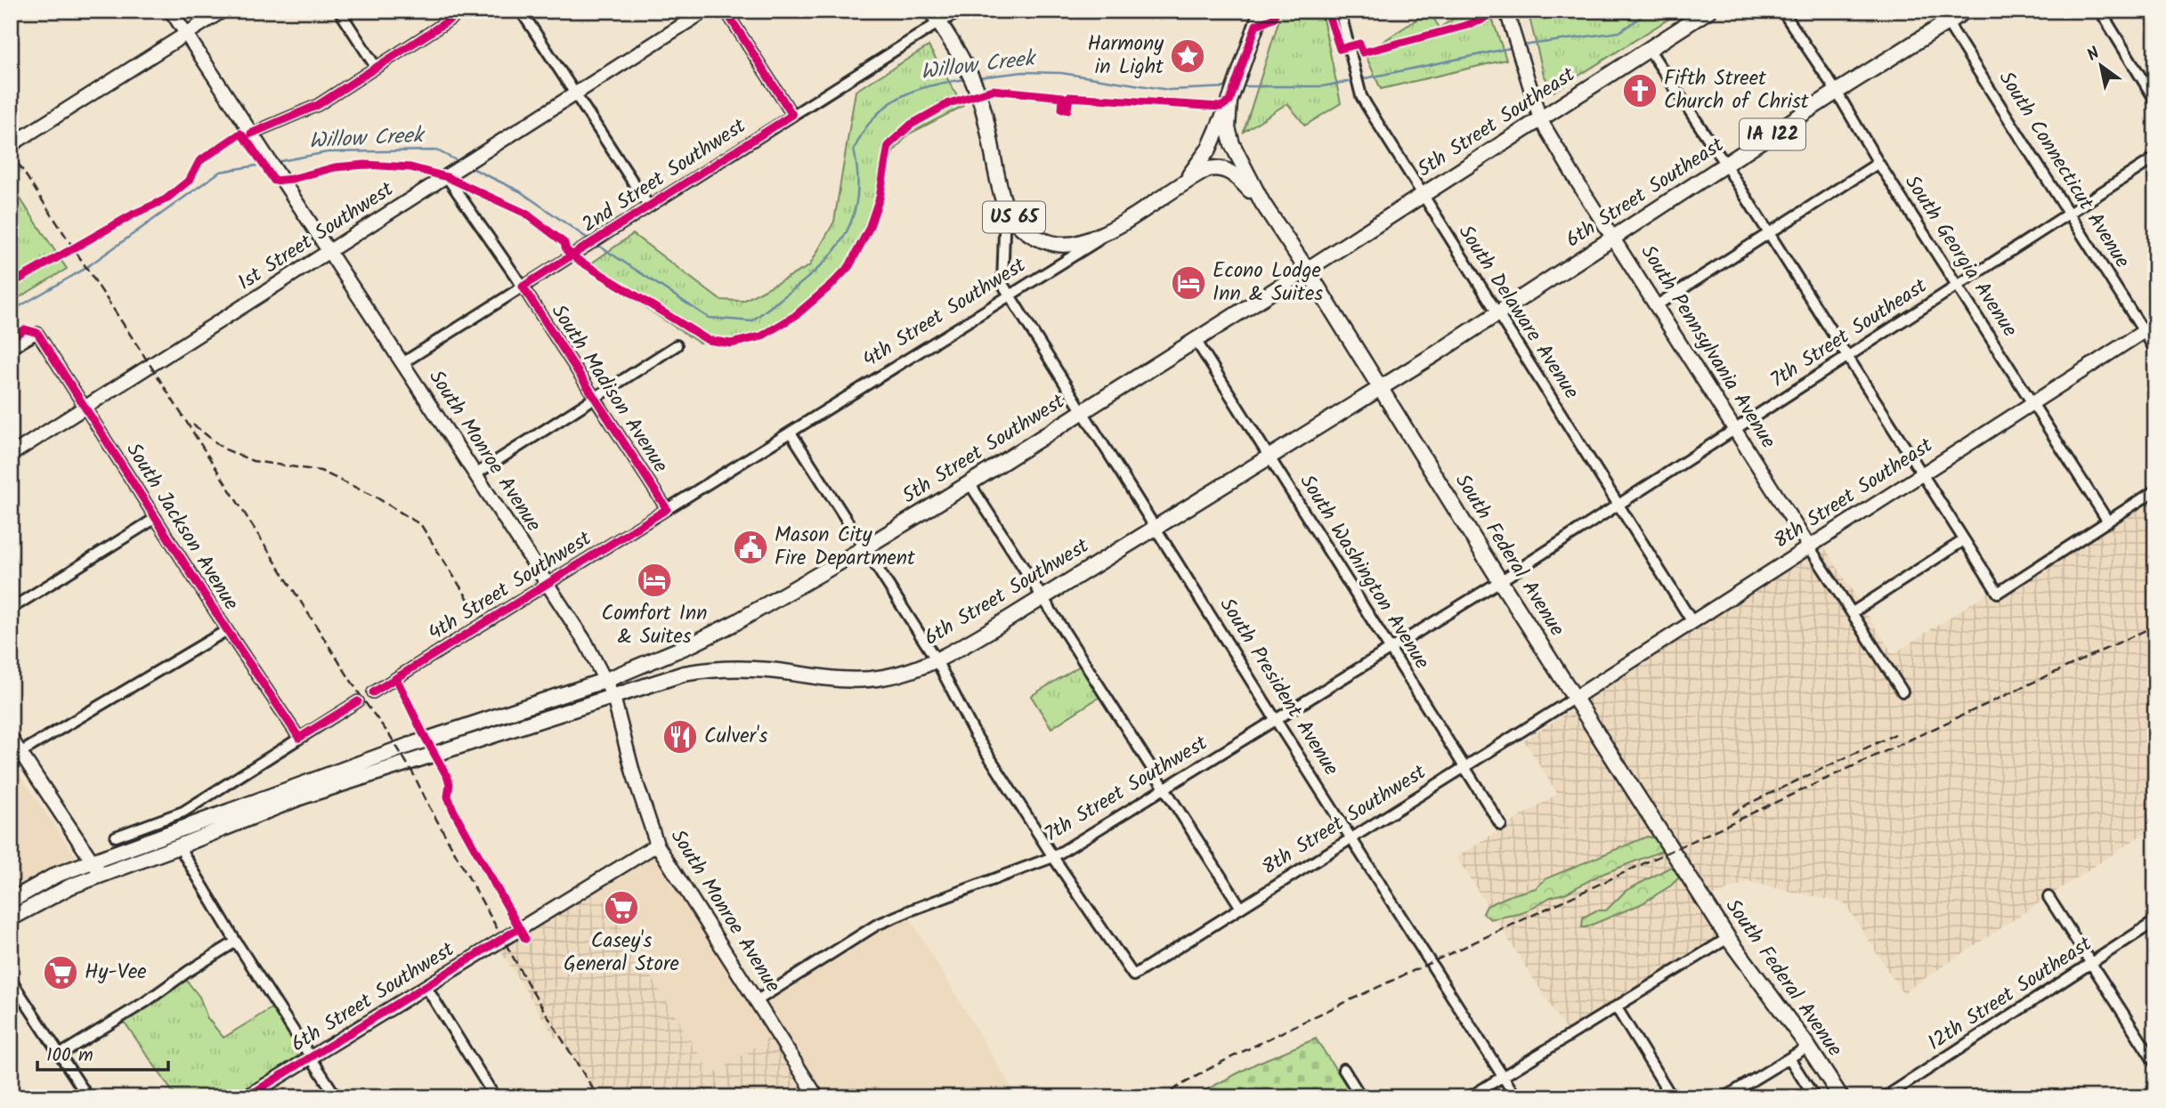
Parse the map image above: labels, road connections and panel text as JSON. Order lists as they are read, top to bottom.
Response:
{
  "streets": {
    "main road": [
      "5th Street Southeast",
      "IA 122",
      "6th Street Southeast",
      "US 65",
      "1st Street Southwest",
      "South Pennsylvania Avenue",
      "5th Street Southwest",
      "South Monroe Avenue",
      "8th Street Southeast",
      "South Federal Avenue",
      "6th Street Southwest"
    ],
    "street": [
      "South Connecticut Avenue",
      "2nd Street Southwest",
      "South Georgia Avenue",
      "South Delaware Avenue",
      "4th Street Southwest",
      "7th Street Southeast",
      "South Madison Avenue",
      "South Jackson Avenue",
      "South Washington Avenue",
      "South President Avenue",
      "7th Street Southwest",
      "8th Street Southwest",
      "12th Street Southeast"
    ]
  },
  "crossings": [
    ["5th Street Southeast", "South Delaware Avenue"],
    ["5th Street Southeast", "South Pennsylvania Avenue"],
    ["5th Street Southeast", "5th Street Southwest"],
    ["5th Street Southeast", "South Federal Avenue"],
    ["South Connecticut Avenue", "6th Street Southeast"],
    ["South Connecticut Avenue", "7th Street Southeast"],
    ["South Connecticut Avenue", "8th Street Southeast"],
    ["2nd Street Southwest", "US 65"],
    ["2nd Street Southwest", "South Madison Avenue"],
    ["2nd Street Southwest", "South Monroe Avenue"],
    ["6th Street Southeast", "South Georgia Avenue"],
    ["6th Street Southeast", "South Delaware Avenue"],
    ["6th Street Southeast", "South Pennsylvania Avenue"],
    ["6th Street Southeast", "South Federal Avenue"],
    ["6th Street Southeast", "6th Street Southwest"],
    ["US 65", "4th Street Southwest"],
    ["US 65", "South Federal Avenue"],
    ["1st Street Southwest", "South Madison Avenue"],
    ["1st Street Southwest", "South Monroe Avenue"],
    ["1st Street Southwest", "South Jackson Avenue"],
    ["South Georgia Avenue", "7th Street Southeast"],
    ["South Georgia Avenue", "8th Street Southeast"],
    ["South Delaware Avenue", "7th Street Southeast"],
    ["South Delaware Avenue", "8th Street Southeast"],
    ["4th Street Southwest", "South Madison Avenue"],
    ["4th Street Southwest", "South Monroe Avenue"],
    ["4th Street Southwest", "South President Avenue"],
    ["7th Street Southeast", "South Pennsylvania Avenue"],
    ["7th Street Southeast", "South Federal Avenue"],
    ["7th Street Southeast", "7th Street Southwest"],
    ["South Pennsylvania Avenue", "8th Street Southeast"],
    ["5th Street Southwest", "South Monroe Avenue"],
    ["5th Street Southwest", "South Federal Avenue"],
    ["5th Street Southwest", "South Washington Avenue"],
    ["5th Street Southwest", "South President Avenue"],
    ["South Monroe Avenue", "6th Street Southwest"],
    ["South Monroe Avenue", "7th Street Southwest"],
    ["8th Street Southeast", "South Federal Avenue"],
    ["8th Street Southeast", "8th Street Southwest"],
    ["South Federal Avenue", "6th Street Southwest"],
    ["South Federal Avenue", "7th Street Southwest"],
    ["South Federal Avenue", "8th Street Southwest"],
    ["South Washington Avenue", "6th Street Southwest"],
    ["South Washington Avenue", "7th Street Southwest"],
    ["South Washington Avenue", "8th Street Southwest"],
    ["6th Street Southwest", "South President Avenue"],
    ["South President Avenue", "7th Street Southwest"],
    ["South President Avenue", "8th Street Southwest"],
    ["7th Street Southwest", "8th Street Southwest"]
  ],
  "water": ["Willow Creek"],
  "places": {
    "place": ["Harmony in Light"],
    "church": ["Fifth Street Church of Christ"],
    "hotel": ["Econo Lodge Inn & Suites", "Comfort Inn & Suites"],
    "public building": ["Mason City Fire Department"],
    "restaurant": ["Culver's"],
    "supermarket": ["Casey's General Store", "Hy-Vee"]
  },
  "scale_bar": "100 m",
  "north": "top left"
}
